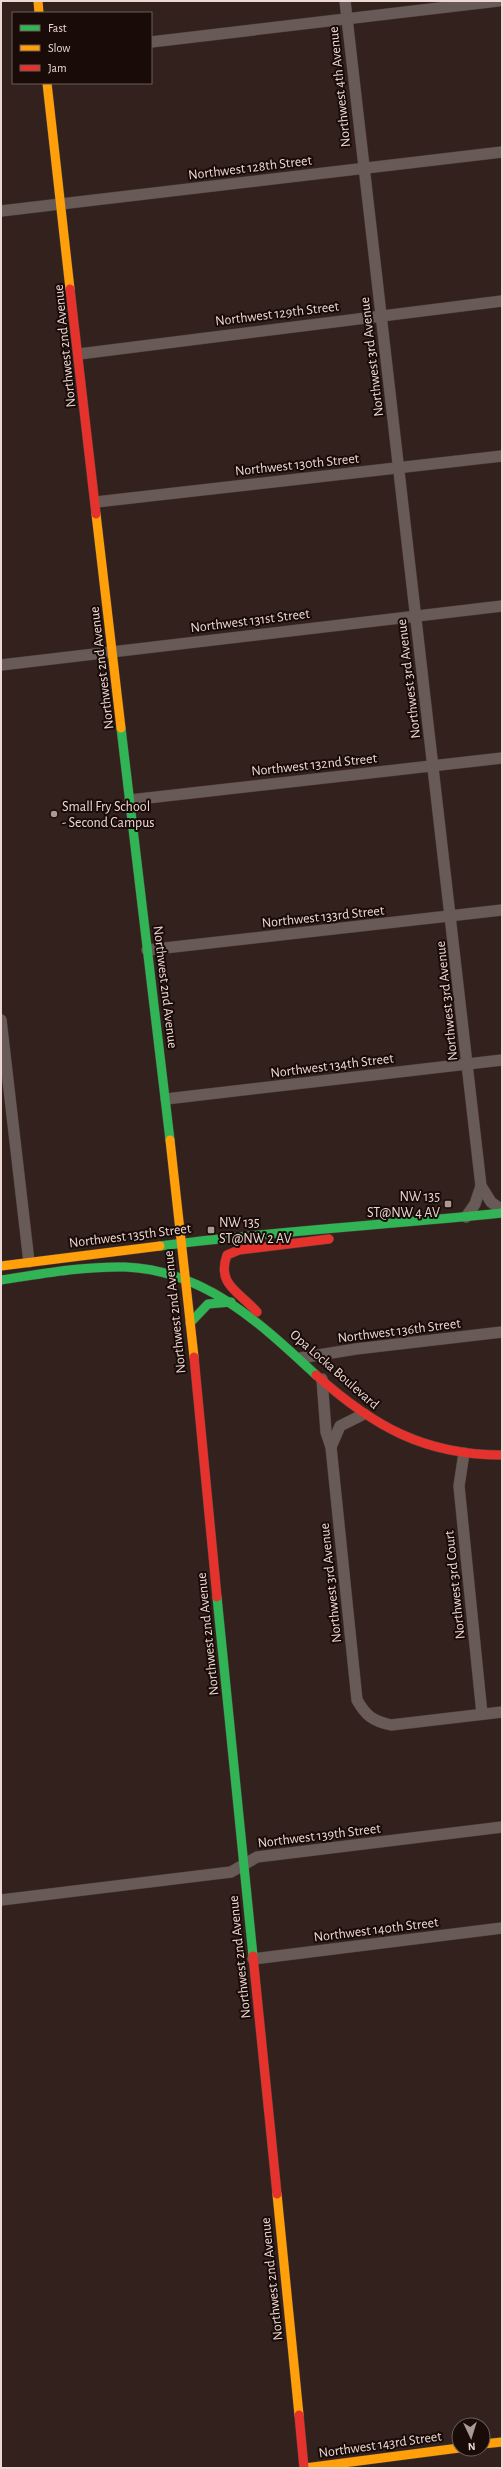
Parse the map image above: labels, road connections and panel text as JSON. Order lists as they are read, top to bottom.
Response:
{
  "streets": {
    "street": [
      "Northwest 4th Avenue",
      "Northwest 128th Street",
      "Northwest 129th Street",
      "Northwest 2nd Avenue",
      "Northwest 3rd Avenue",
      "Northwest 130th Street",
      "Northwest 131st Street",
      "Northwest 132nd Street",
      "Northwest 133rd Street",
      "Northwest 134th Street",
      "Northwest 135th Street",
      "Northwest 136th Street",
      "Opa Locka Boulevard",
      "Northwest 3rd Court",
      "Northwest 139th Street",
      "Northwest 140th Street",
      "Northwest 143rd Street"
    ]
  },
  "crossings": [
    ["Northwest 4th Avenue", "Northwest 128th Street"],
    ["Northwest 4th Avenue", "Northwest 3rd Avenue"],
    ["Northwest 128th Street", "Northwest 2nd Avenue"],
    ["Northwest 128th Street", "Northwest 3rd Avenue"],
    ["Northwest 129th Street", "Northwest 2nd Avenue"],
    ["Northwest 129th Street", "Northwest 3rd Avenue"],
    ["Northwest 2nd Avenue", "Northwest 130th Street"],
    ["Northwest 2nd Avenue", "Northwest 131st Street"],
    ["Northwest 2nd Avenue", "Northwest 132nd Street"],
    ["Northwest 2nd Avenue", "Northwest 133rd Street"],
    ["Northwest 2nd Avenue", "Northwest 134th Street"],
    ["Northwest 2nd Avenue", "Northwest 135th Street"],
    ["Northwest 2nd Avenue", "Opa Locka Boulevard"],
    ["Northwest 2nd Avenue", "Northwest 139th Street"],
    ["Northwest 2nd Avenue", "Northwest 140th Street"],
    ["Northwest 2nd Avenue", "Northwest 143rd Street"],
    ["Northwest 3rd Avenue", "Northwest 130th Street"],
    ["Northwest 3rd Avenue", "Northwest 131st Street"],
    ["Northwest 3rd Avenue", "Northwest 132nd Street"],
    ["Northwest 3rd Avenue", "Northwest 133rd Street"],
    ["Northwest 3rd Avenue", "Northwest 134th Street"],
    ["Northwest 3rd Avenue", "Northwest 135th Street"],
    ["Northwest 3rd Avenue", "Opa Locka Boulevard"],
    ["Northwest 3rd Avenue", "Northwest 3rd Court"],
    ["Northwest 135th Street", "Opa Locka Boulevard"],
    ["Northwest 136th Street", "Opa Locka Boulevard"],
    ["Opa Locka Boulevard", "Northwest 3rd Court"]
  ],
  "places": {
    "other": ["Small Fry School - Second Campus"],
    "transit": ["NW 135 ST@NW 4 AV", "NW 135 ST@NW 2 AV"]
  },
  "legend": ["Fast", "Slow", "Jam"],
  "north": "bottom"
}
